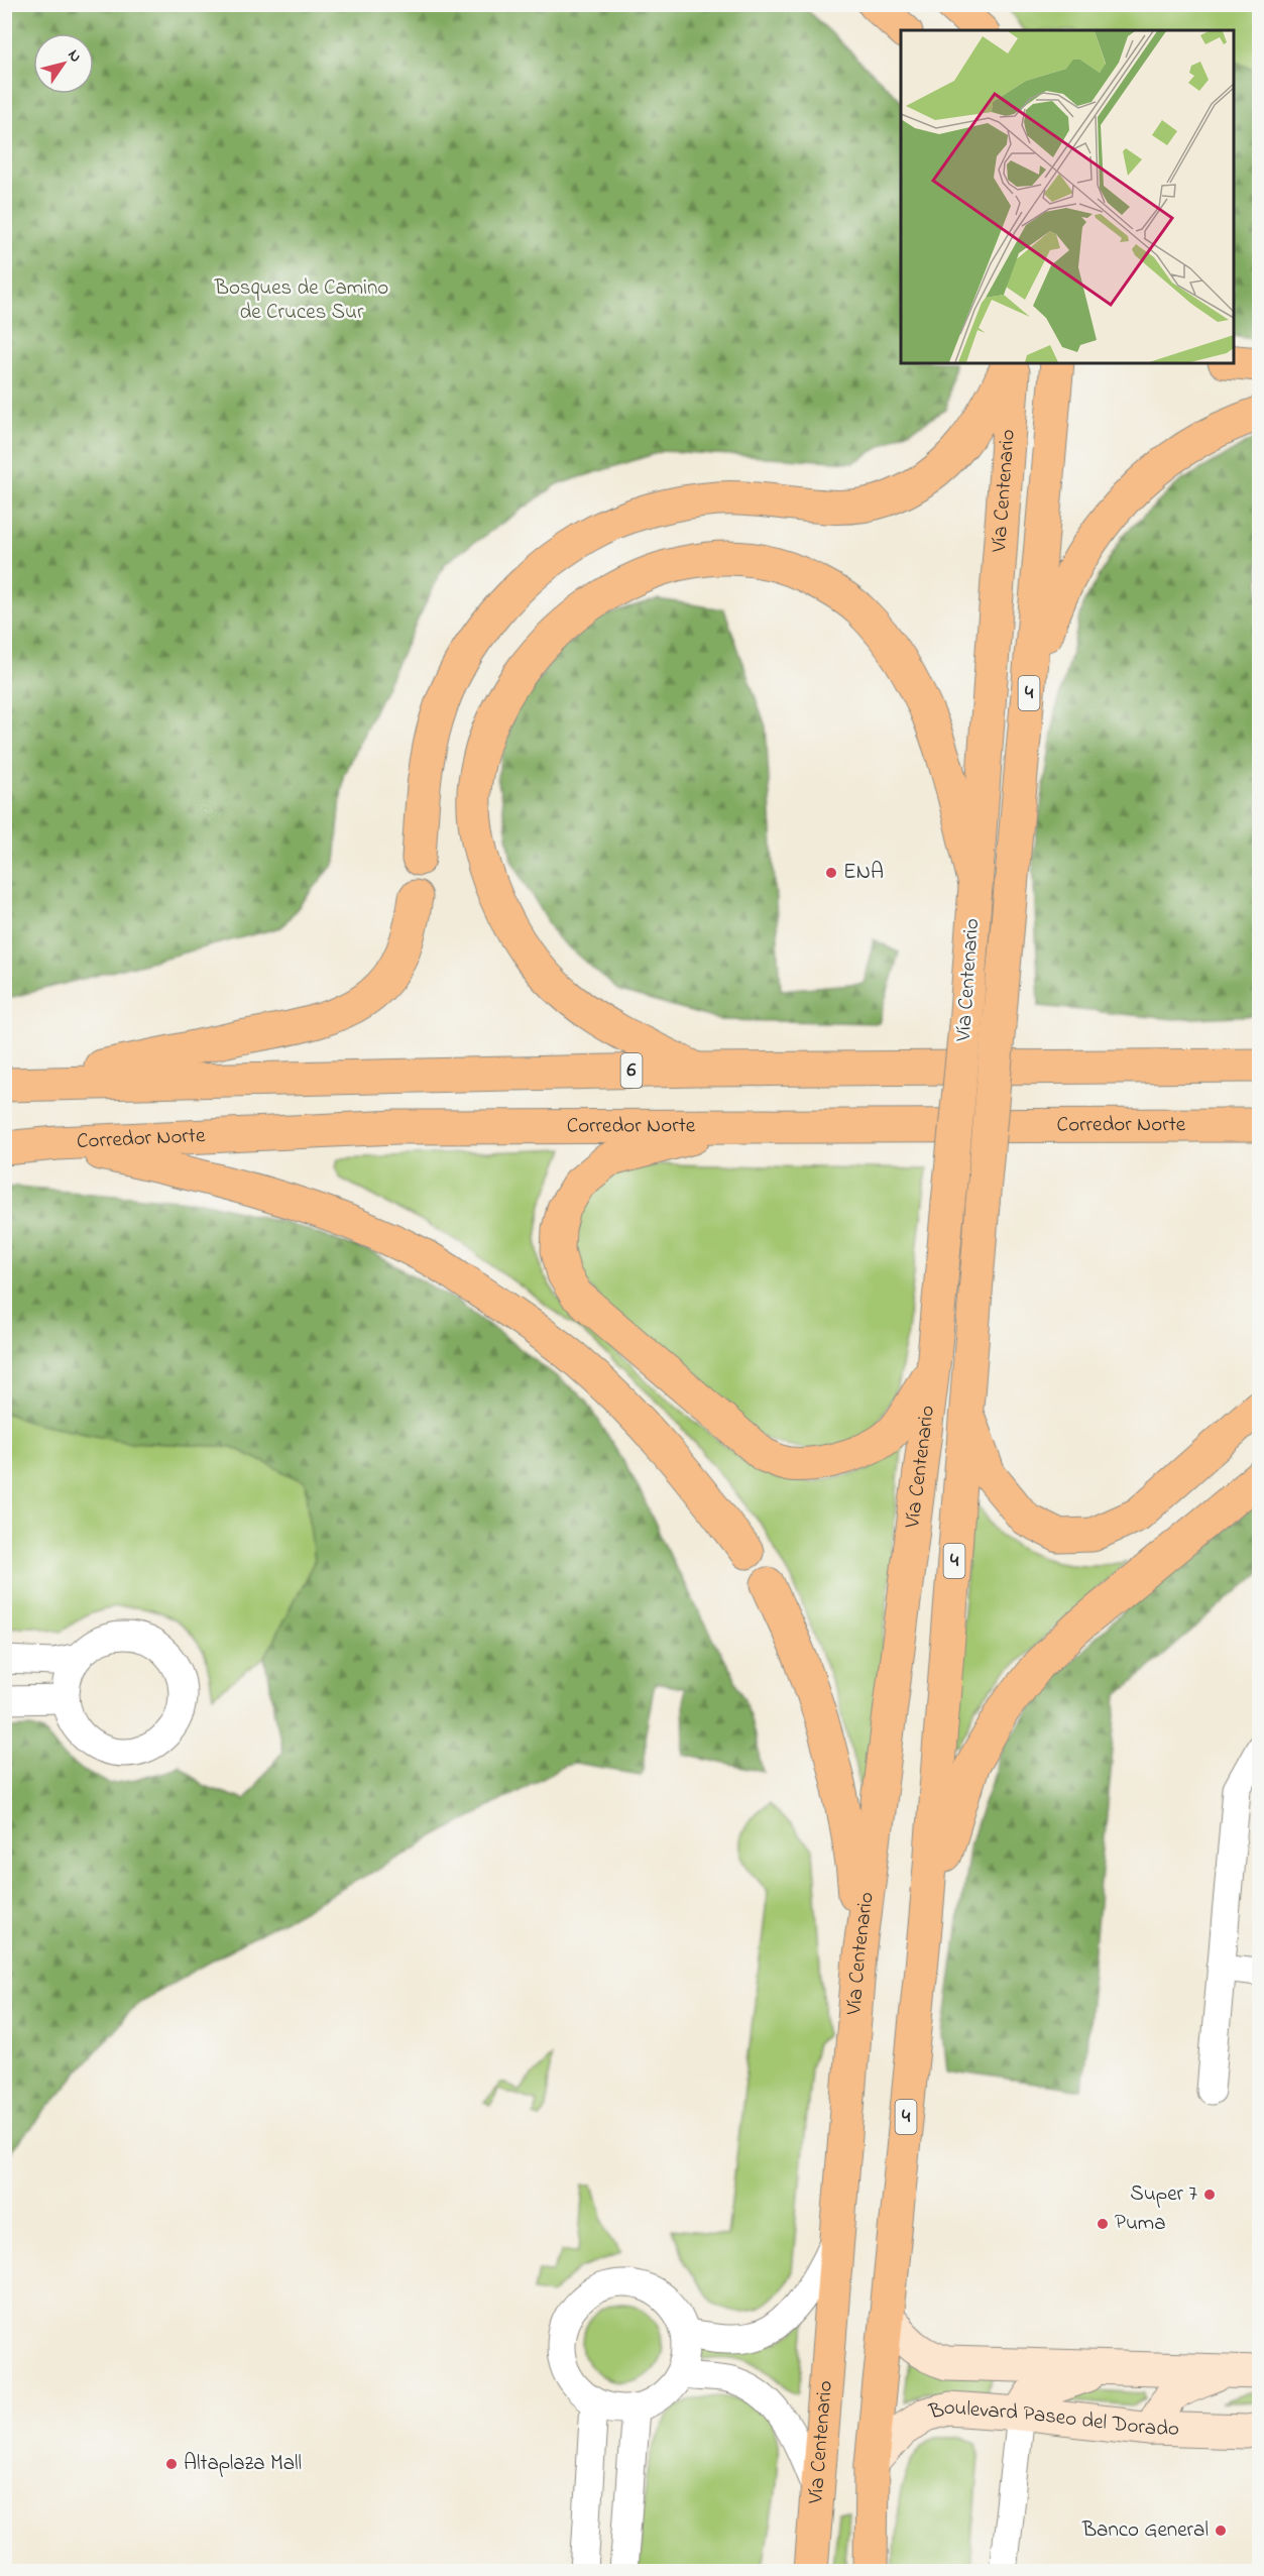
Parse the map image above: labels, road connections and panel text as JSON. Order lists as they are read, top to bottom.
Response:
{
  "streets": {
    "highway": [
      "Vía Centenario",
      "4",
      "6",
      "Corredor Norte"
    ],
    "street": ["Boulevard Paseo del Dorado"]
  },
  "crossings": [
    ["Vía Centenario", "Boulevard Paseo del Dorado"]
  ],
  "parks": ["Bosques de Camino de Cruces Sur"],
  "places": [
    "ENA",
    "Super 7",
    "Puma",
    "Altaplaza Mall",
    "Banco General"
  ],
  "north": "top right"
}
